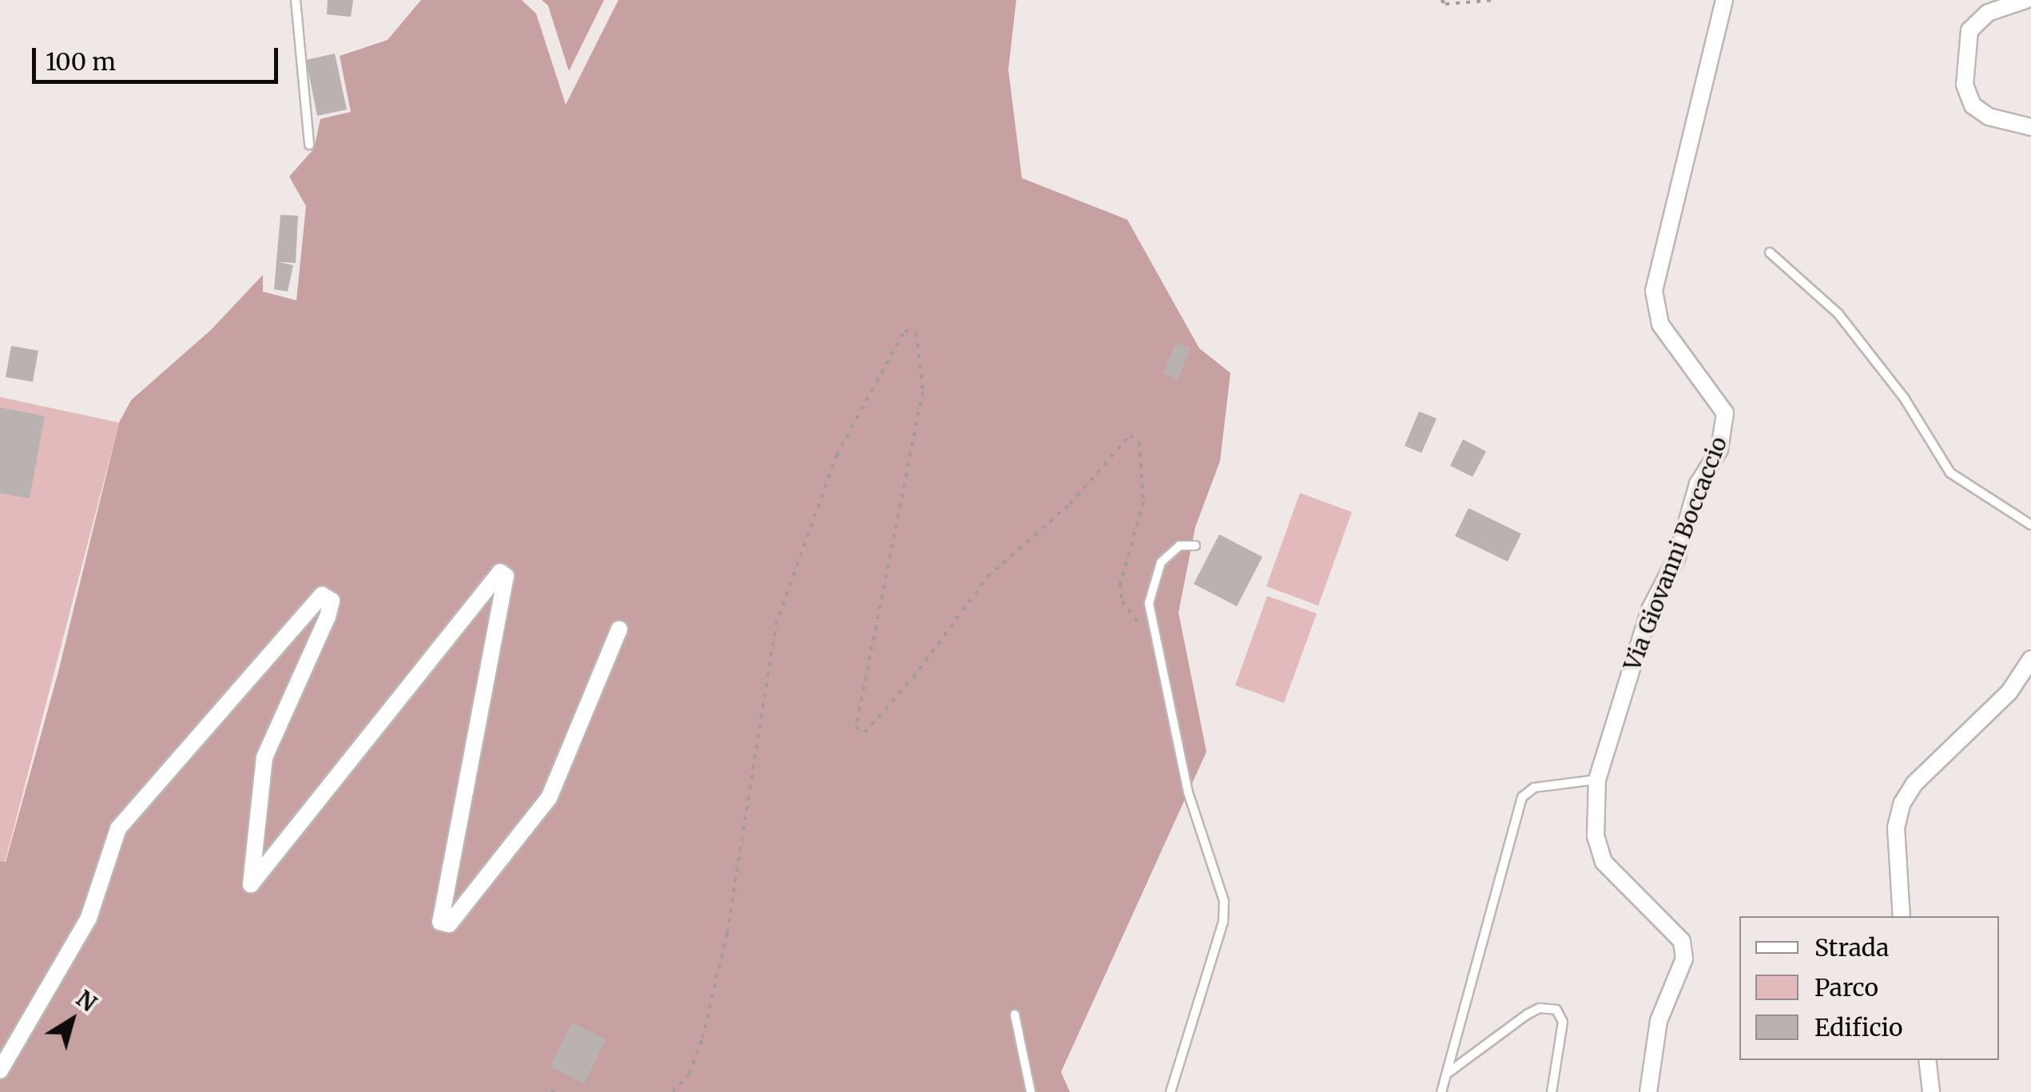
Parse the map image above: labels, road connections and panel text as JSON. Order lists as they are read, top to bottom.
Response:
{
  "streets": {
    "street": ["Via Giovanni Boccaccio"]
  },
  "legend": ["Strada", "Parco", "Edificio"],
  "scale_bar": "100 m",
  "north": "top right"
}
